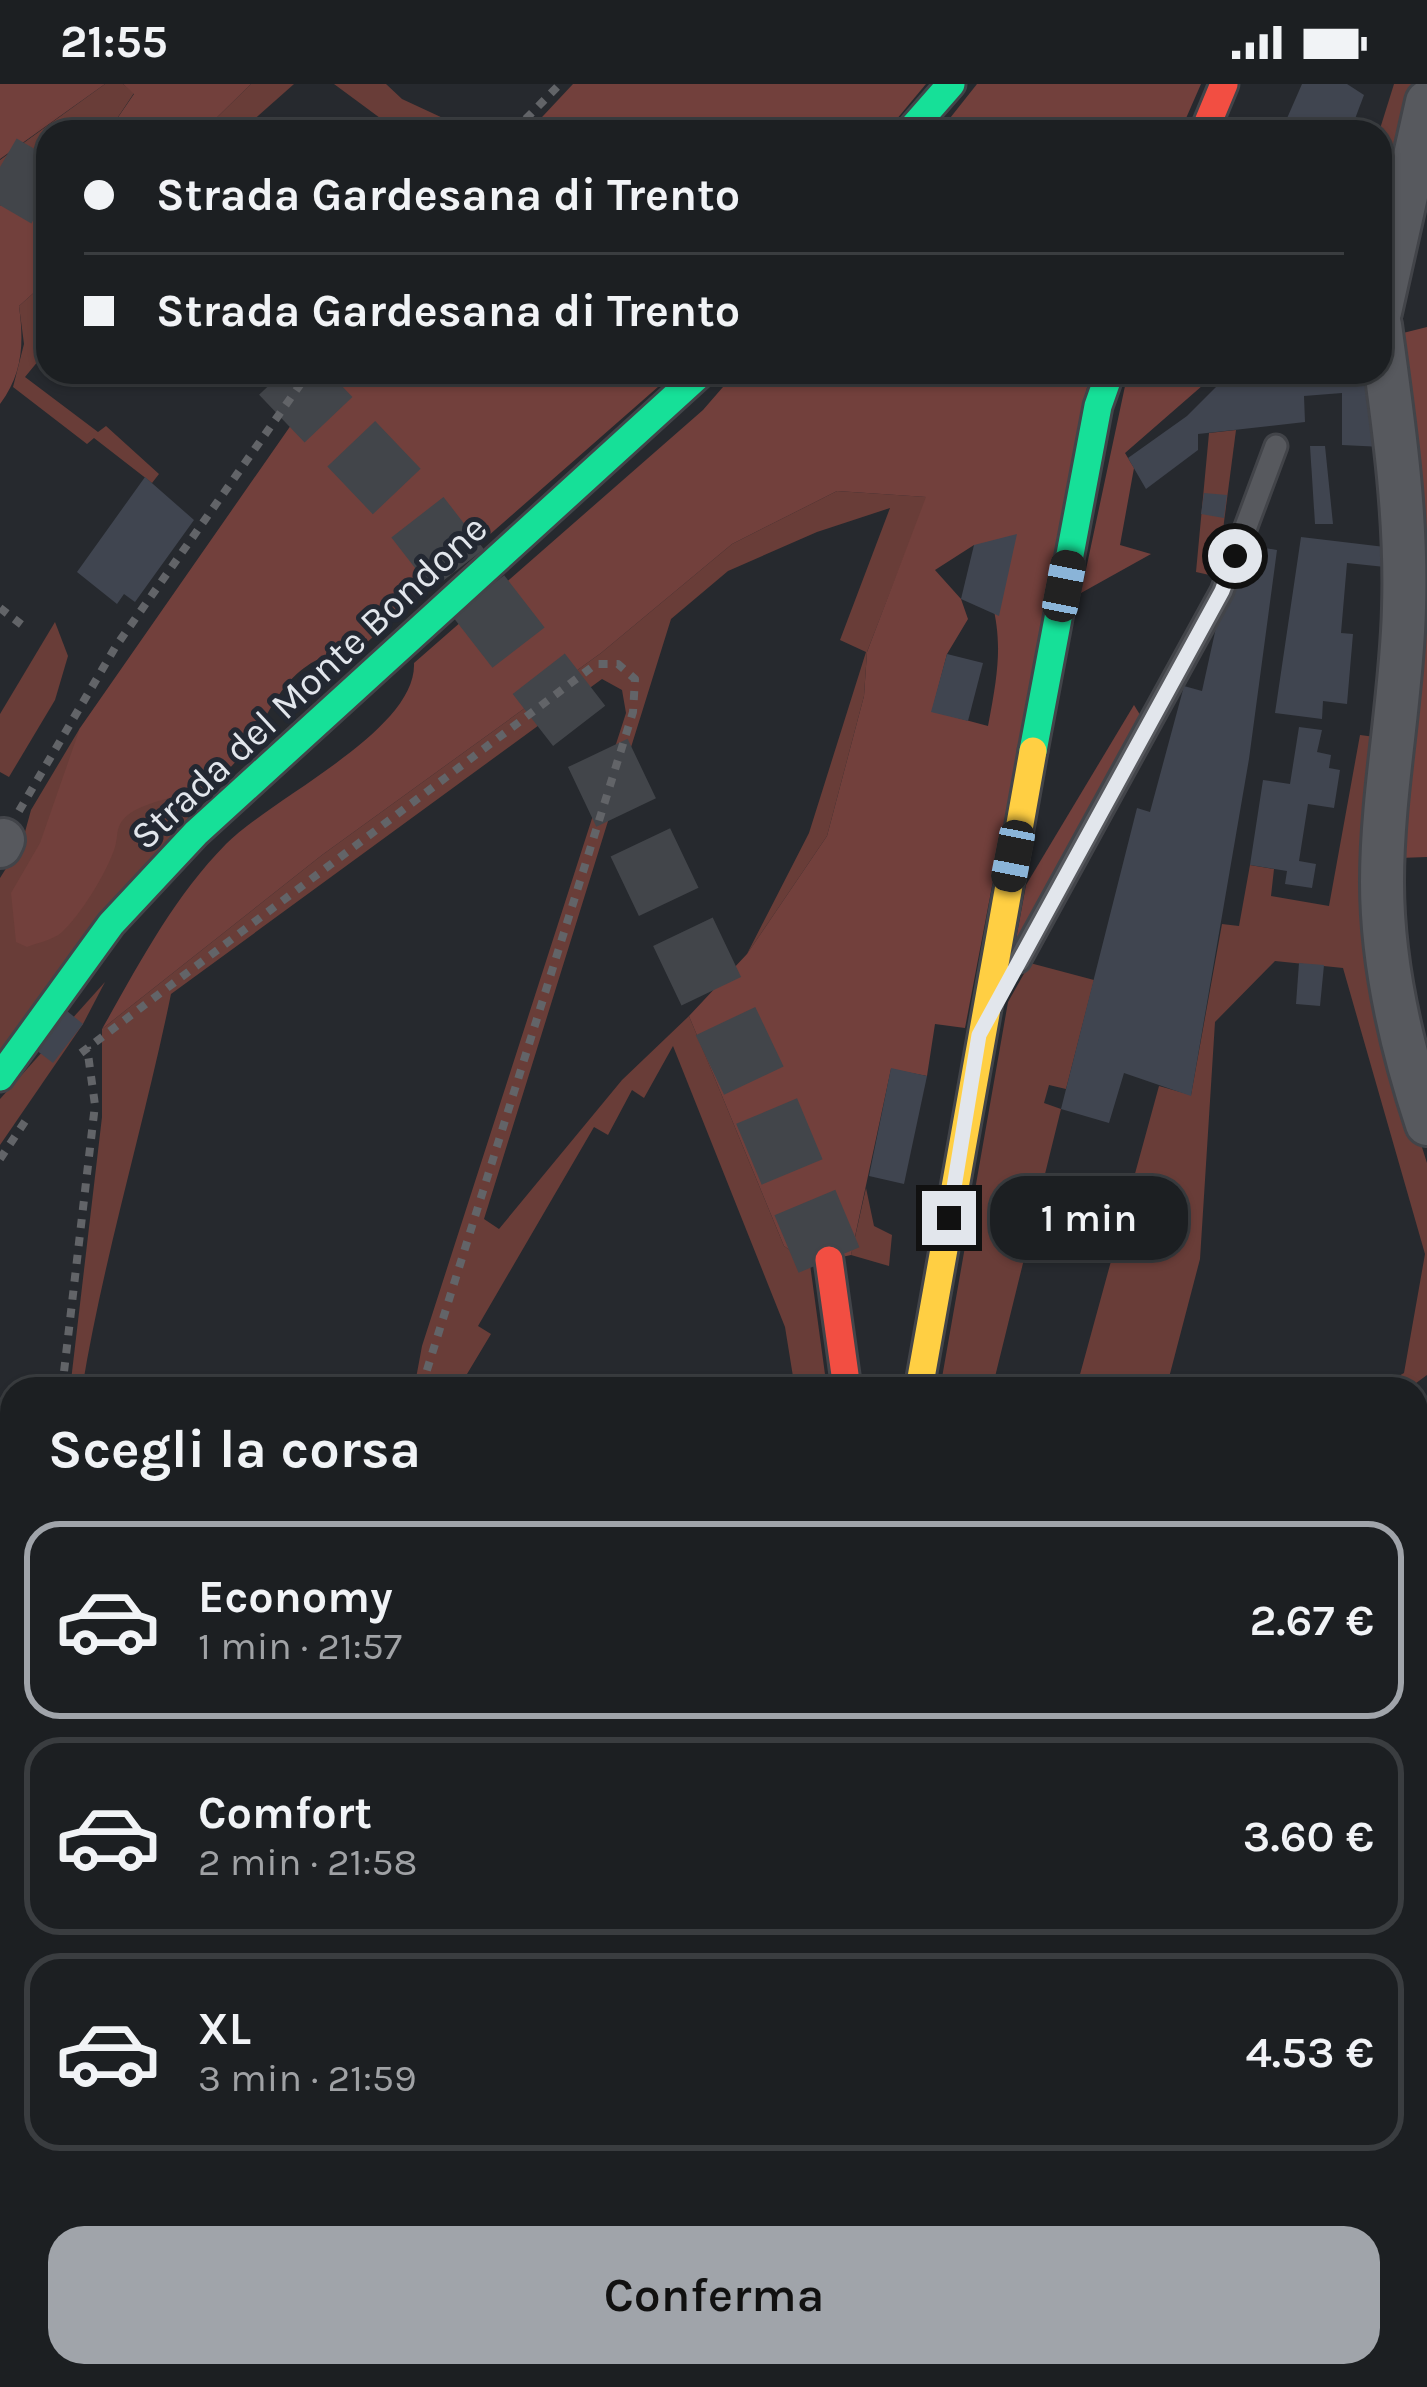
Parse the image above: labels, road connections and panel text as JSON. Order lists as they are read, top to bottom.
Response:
{
  "streets": {
    "main road": ["Strada del Monte Bondone"]
  },
  "page": {
    "status": "21:55",
    "banner": ["Strada Gardesana di Trento", "Strada Gardesana di Trento"],
    "bubble": "1 min",
    "heading": "Scegli la corsa",
    "list": [
      {
        "name": "Economy",
        "note": "1 min · 21:57",
        "value": "2.67 €"
      },
      {
        "name": "Comfort",
        "note": "2 min · 21:58",
        "value": "3.60 €"
      },
      {
        "name": "XL",
        "note": "3 min · 21:59",
        "value": "4.53 €"
      }
    ],
    "buttons": "Conferma"
  }
}
